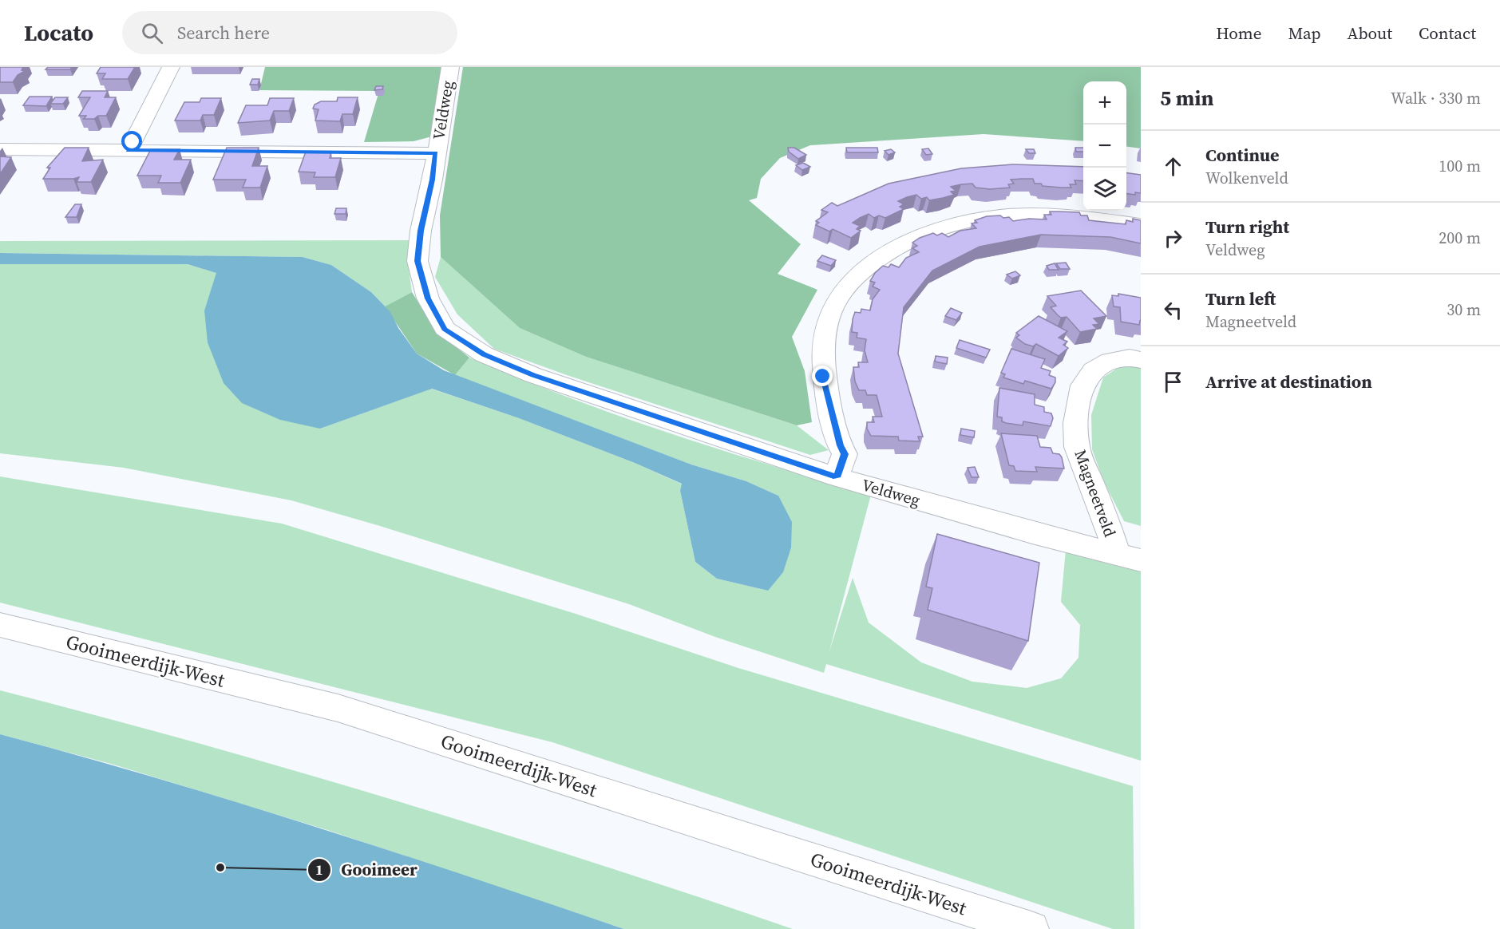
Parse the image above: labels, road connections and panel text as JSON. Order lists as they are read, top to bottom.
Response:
{
  "streets": {
    "street": ["Veldweg", "Magneetveld", "Gooimeerdijk-West"]
  },
  "crossings": [
    ["Veldweg", "Magneetveld"]
  ],
  "places": ["Gooimeer"],
  "page": {
    "header": "Locato",
    "search": "Search here",
    "nav": [
      "Home",
      "Map",
      "About",
      "Contact"
    ],
    "heading": ["5 min", "Walk · 330 m"],
    "map_buttons": ["+", "−"],
    "list": [
      ["Continue", "Wolkenveld", "100 m"],
      ["Turn right", "Veldweg", "200 m"],
      ["Turn left", "Magneetveld", "30 m"],
      "Arrive at destination"
    ]
  }
}
